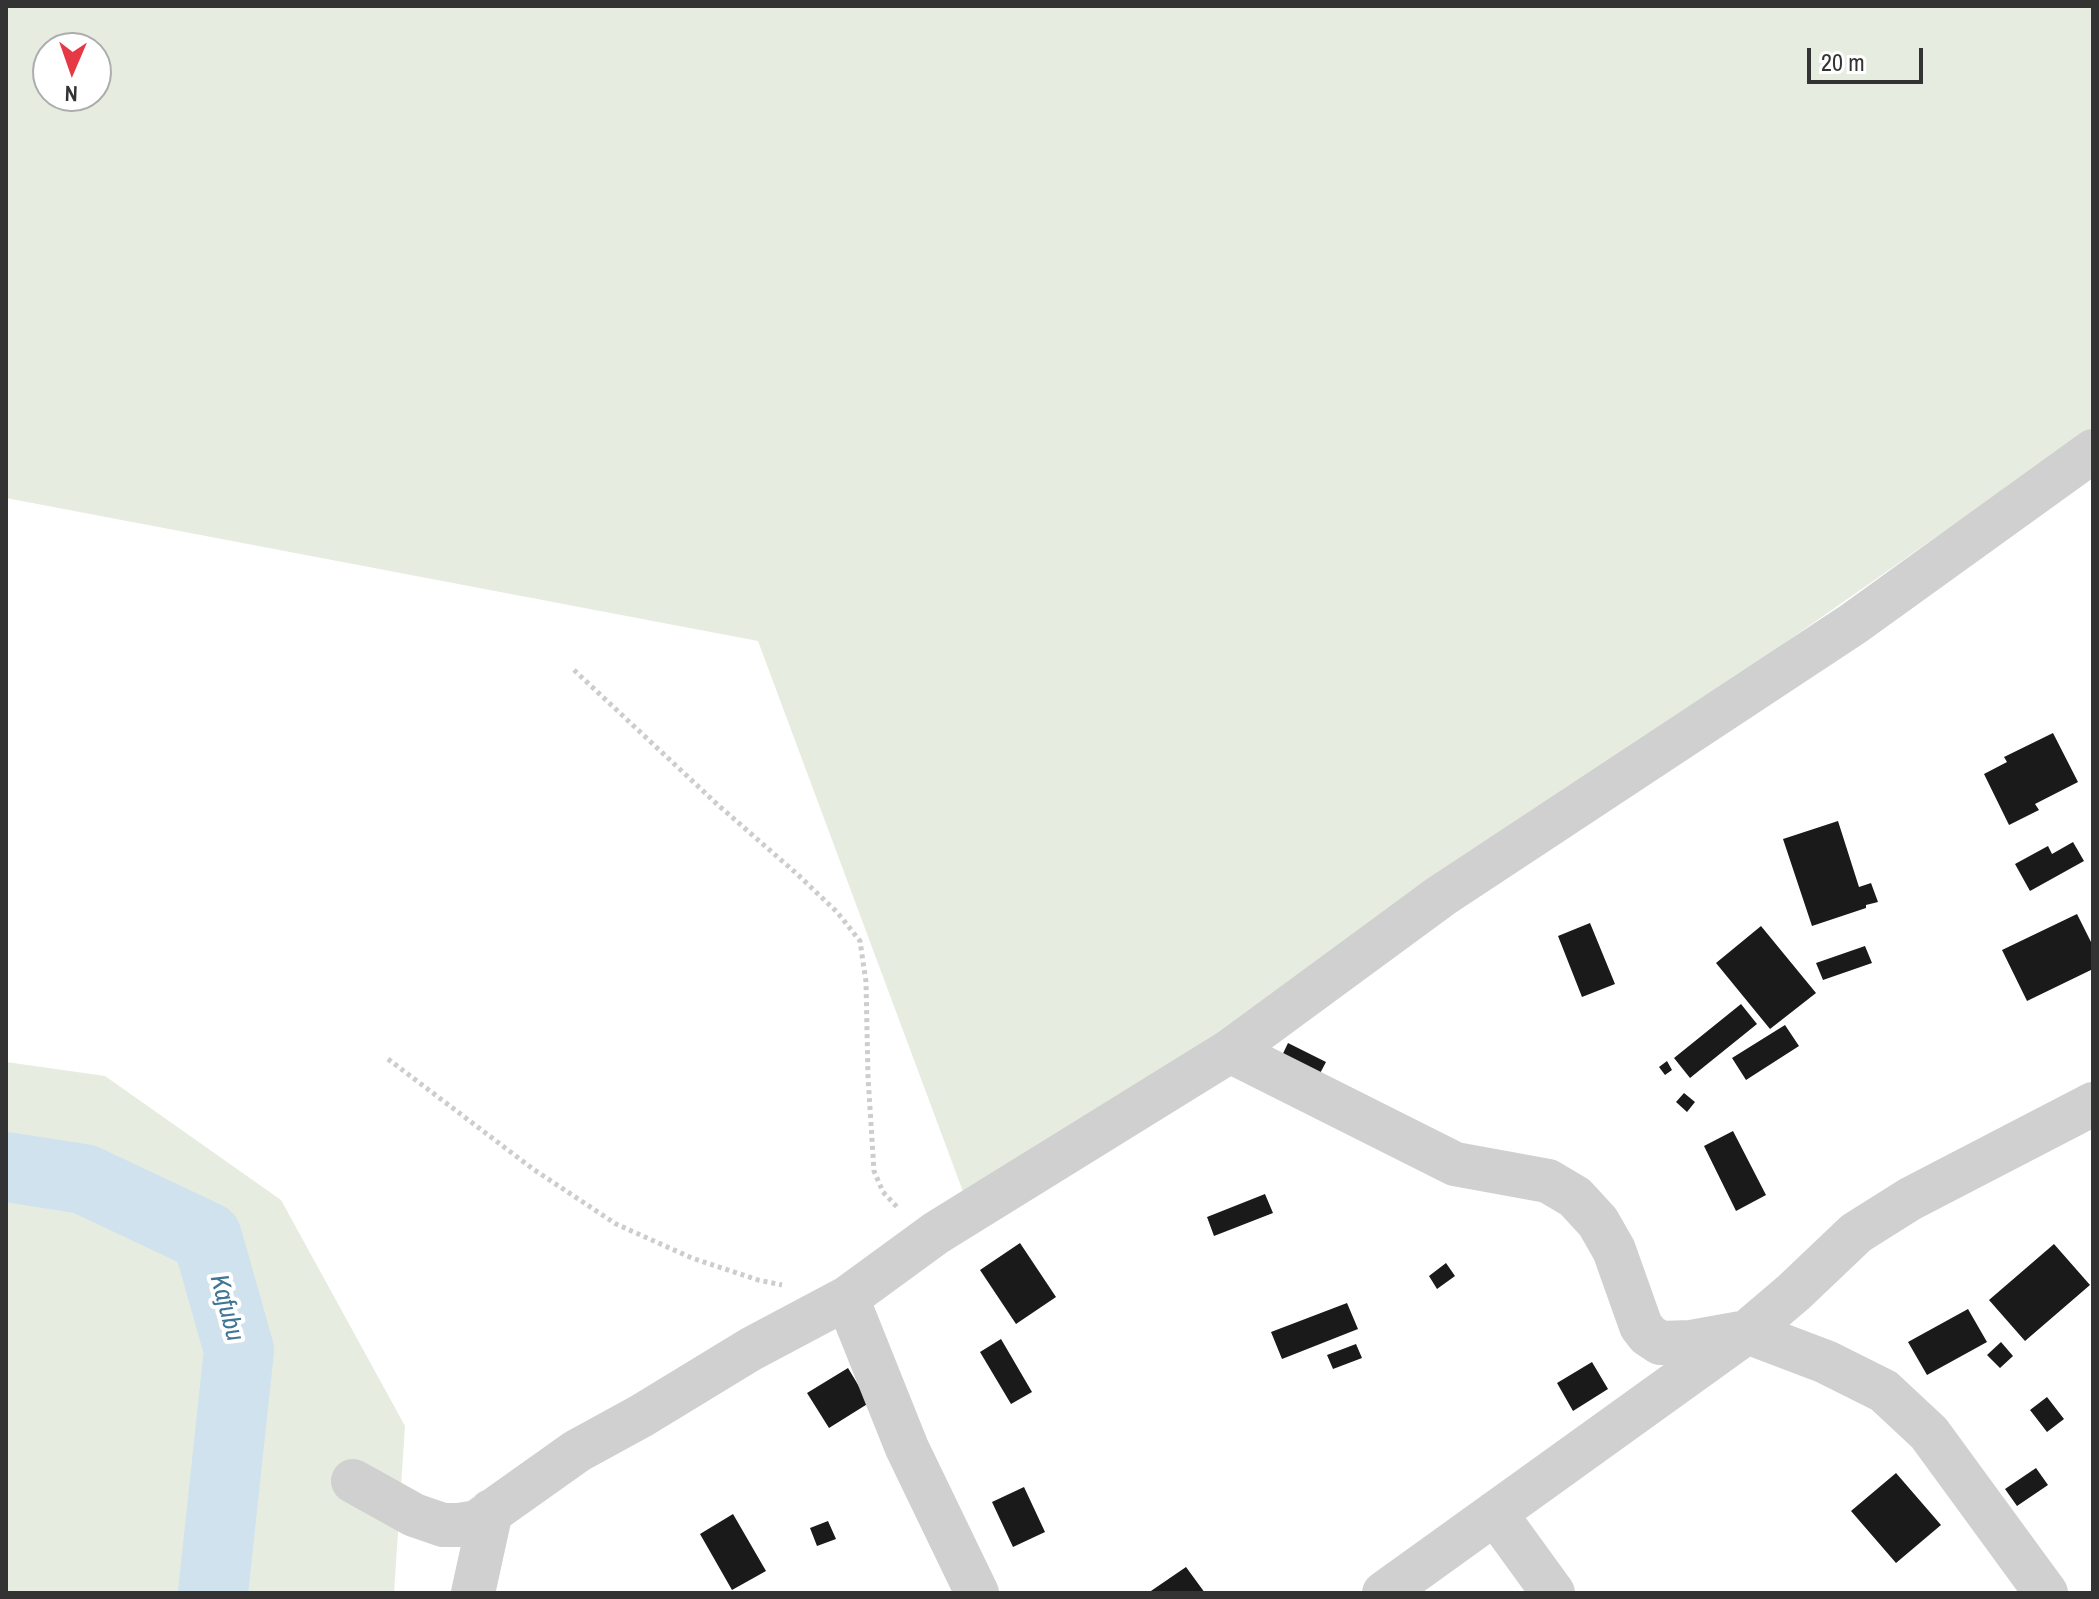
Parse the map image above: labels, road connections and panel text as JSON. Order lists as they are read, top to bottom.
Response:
{
  "water": ["Kafubu"],
  "scale_bar": "20 m",
  "north": "bottom"
}
